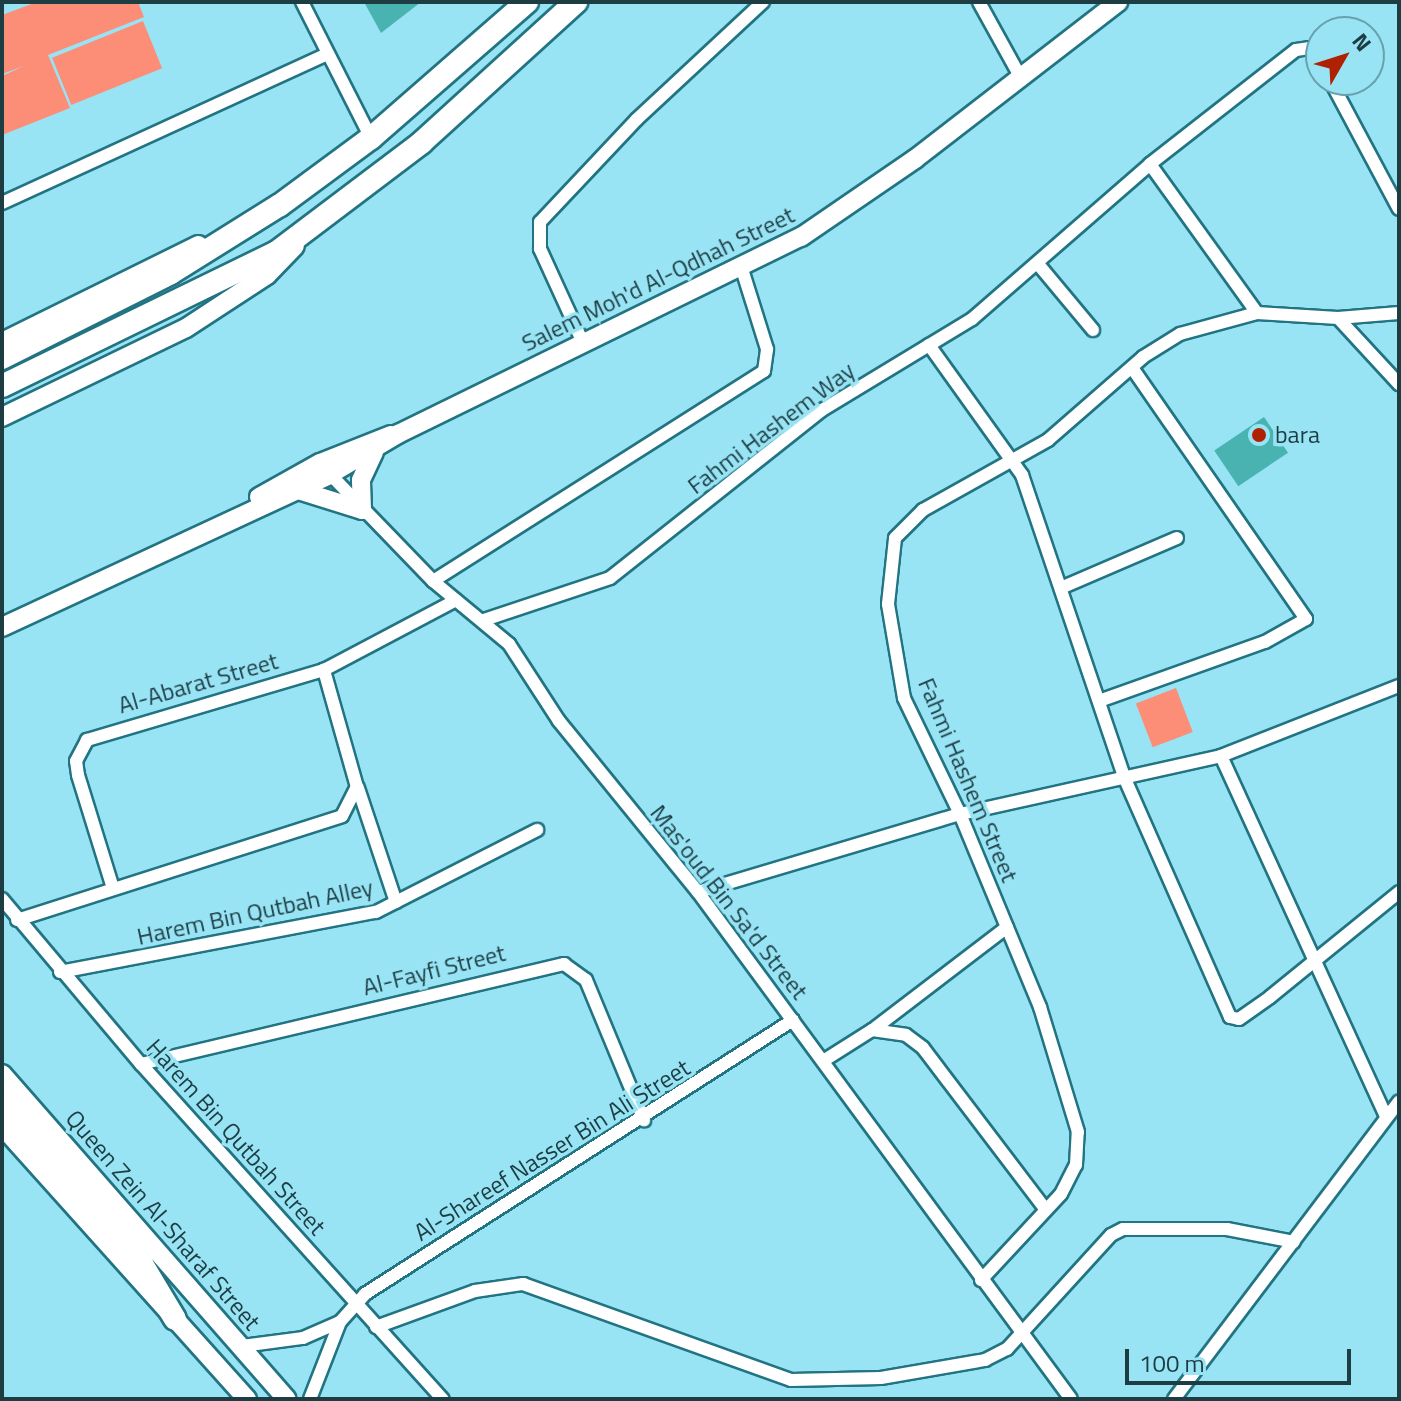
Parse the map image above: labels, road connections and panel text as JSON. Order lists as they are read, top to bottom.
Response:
{
  "streets": {
    "street": [
      "Salem Moh'd Al-Qdhah Street",
      "Fahmi Hashem Way",
      "Al-Abarat Street",
      "Fahmi Hashem Street",
      "Mas'oud Bin Sa'd Street",
      "Harem Bin Qutbah Alley",
      "Al-Fayfi Street",
      "Harem Bin Qutbah Street",
      "Al-Shareef Nasser Bin Ali Street",
      "Queen Zein Al-Sharaf Street"
    ]
  },
  "crossings": [
    ["Salem Moh'd Al-Qdhah Street", "Mas'oud Bin Sa'd Street"],
    ["Fahmi Hashem Way", "Mas'oud Bin Sa'd Street"],
    ["Al-Abarat Street", "Mas'oud Bin Sa'd Street"],
    ["Fahmi Hashem Street", "Mas'oud Bin Sa'd Street"],
    ["Mas'oud Bin Sa'd Street", "Al-Shareef Nasser Bin Ali Street"],
    ["Harem Bin Qutbah Alley", "Harem Bin Qutbah Street"],
    ["Al-Fayfi Street", "Harem Bin Qutbah Street"],
    ["Al-Fayfi Street", "Al-Shareef Nasser Bin Ali Street"],
    ["Harem Bin Qutbah Street", "Al-Shareef Nasser Bin Ali Street"],
    ["Al-Shareef Nasser Bin Ali Street", "Queen Zein Al-Sharaf Street"]
  ],
  "places": ["bara"],
  "scale_bar": "100 m",
  "north": "top right"
}
